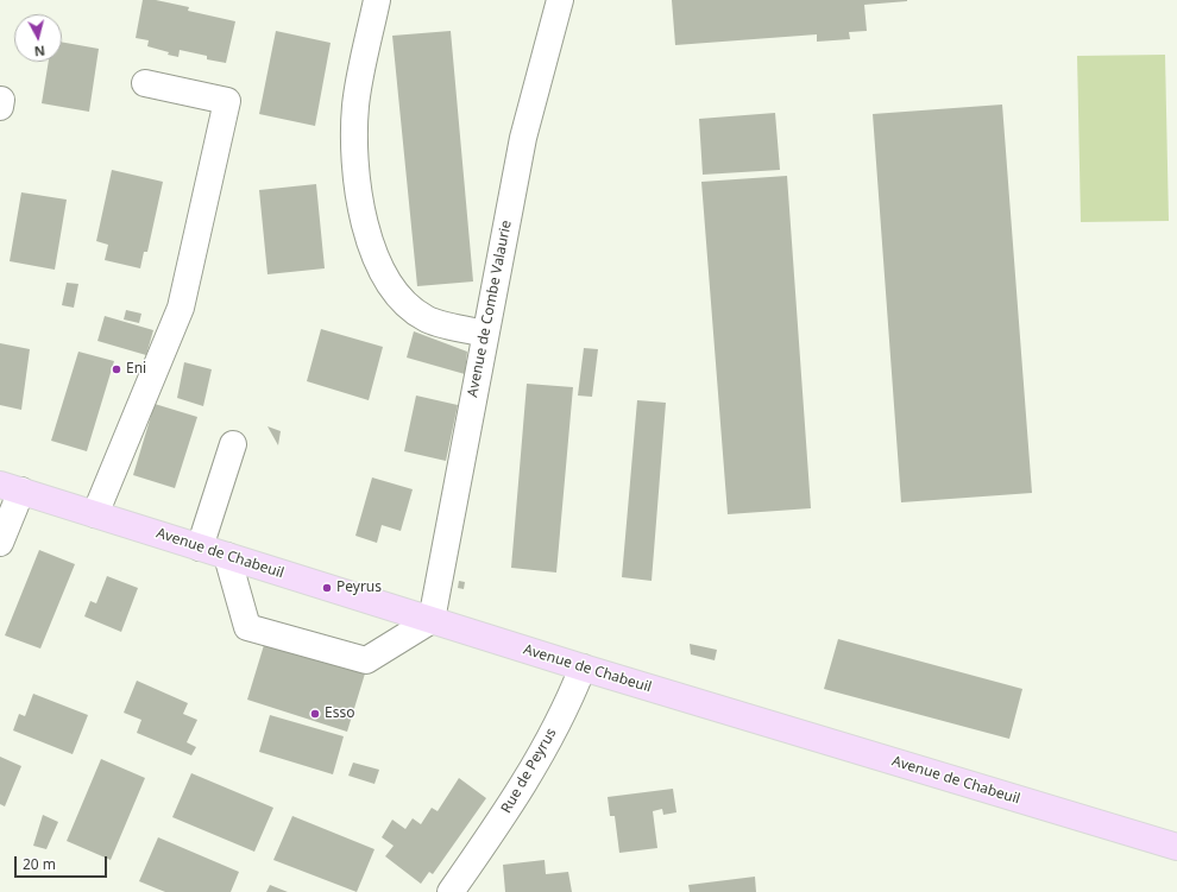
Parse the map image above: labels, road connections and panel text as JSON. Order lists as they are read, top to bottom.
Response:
{
  "streets": {
    "main road": ["Avenue de Chabeuil"],
    "street": ["Avenue de Combe Valaurie", "Rue de Peyrus"]
  },
  "crossings": [
    ["Avenue de Combe Valaurie", "Avenue de Chabeuil"],
    ["Avenue de Chabeuil", "Rue de Peyrus"]
  ],
  "places": ["Eni", "Peyrus", "Esso"],
  "scale_bar": "20 m",
  "north": "bottom"
}
